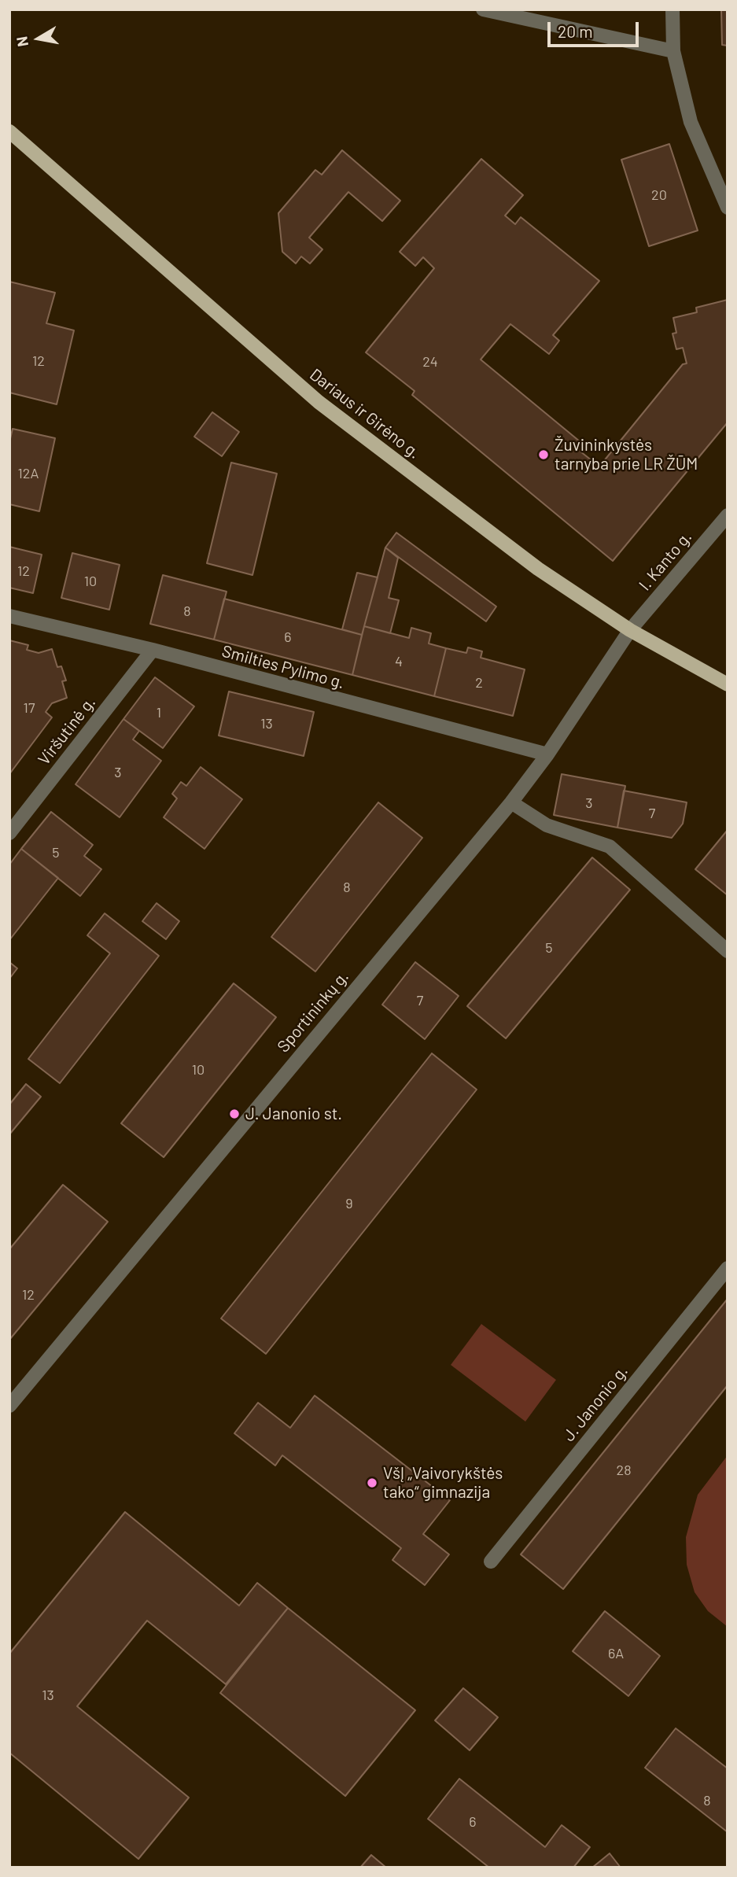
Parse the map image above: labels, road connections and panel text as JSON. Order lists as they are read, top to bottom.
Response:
{
  "streets": {
    "main road": ["Dariaus ir Girėno g."],
    "street": [
      "I. Kanto g.",
      "Smilties Pylimo g.",
      "Viršutinė g.",
      "Sportininkų g.",
      "J. Janonio g."
    ]
  },
  "crossings": [
    ["Dariaus ir Girėno g.", "I. Kanto g."],
    ["Dariaus ir Girėno g.", "Sportininkų g."],
    ["I. Kanto g.", "Sportininkų g."],
    ["Smilties Pylimo g.", "Viršutinė g."],
    ["Smilties Pylimo g.", "Sportininkų g."]
  ],
  "places": ["Žuvininkystės tarnyba prie LR ŽŪM", "J. Janonio st.", "VšĮ „Vaivorykštės tako“ gimnazija"],
  "house_numbers": [
    "20",
    "12",
    "24",
    "12A",
    "12",
    "10",
    "8",
    "6",
    "4",
    "2",
    "17",
    "1",
    "13",
    "3",
    "3",
    "7",
    "5",
    "8",
    "5",
    "7",
    "10",
    "9",
    "12",
    "28",
    "6A",
    "13",
    "8",
    "6"
  ],
  "scale_bar": "20 m",
  "north": "left"
}
